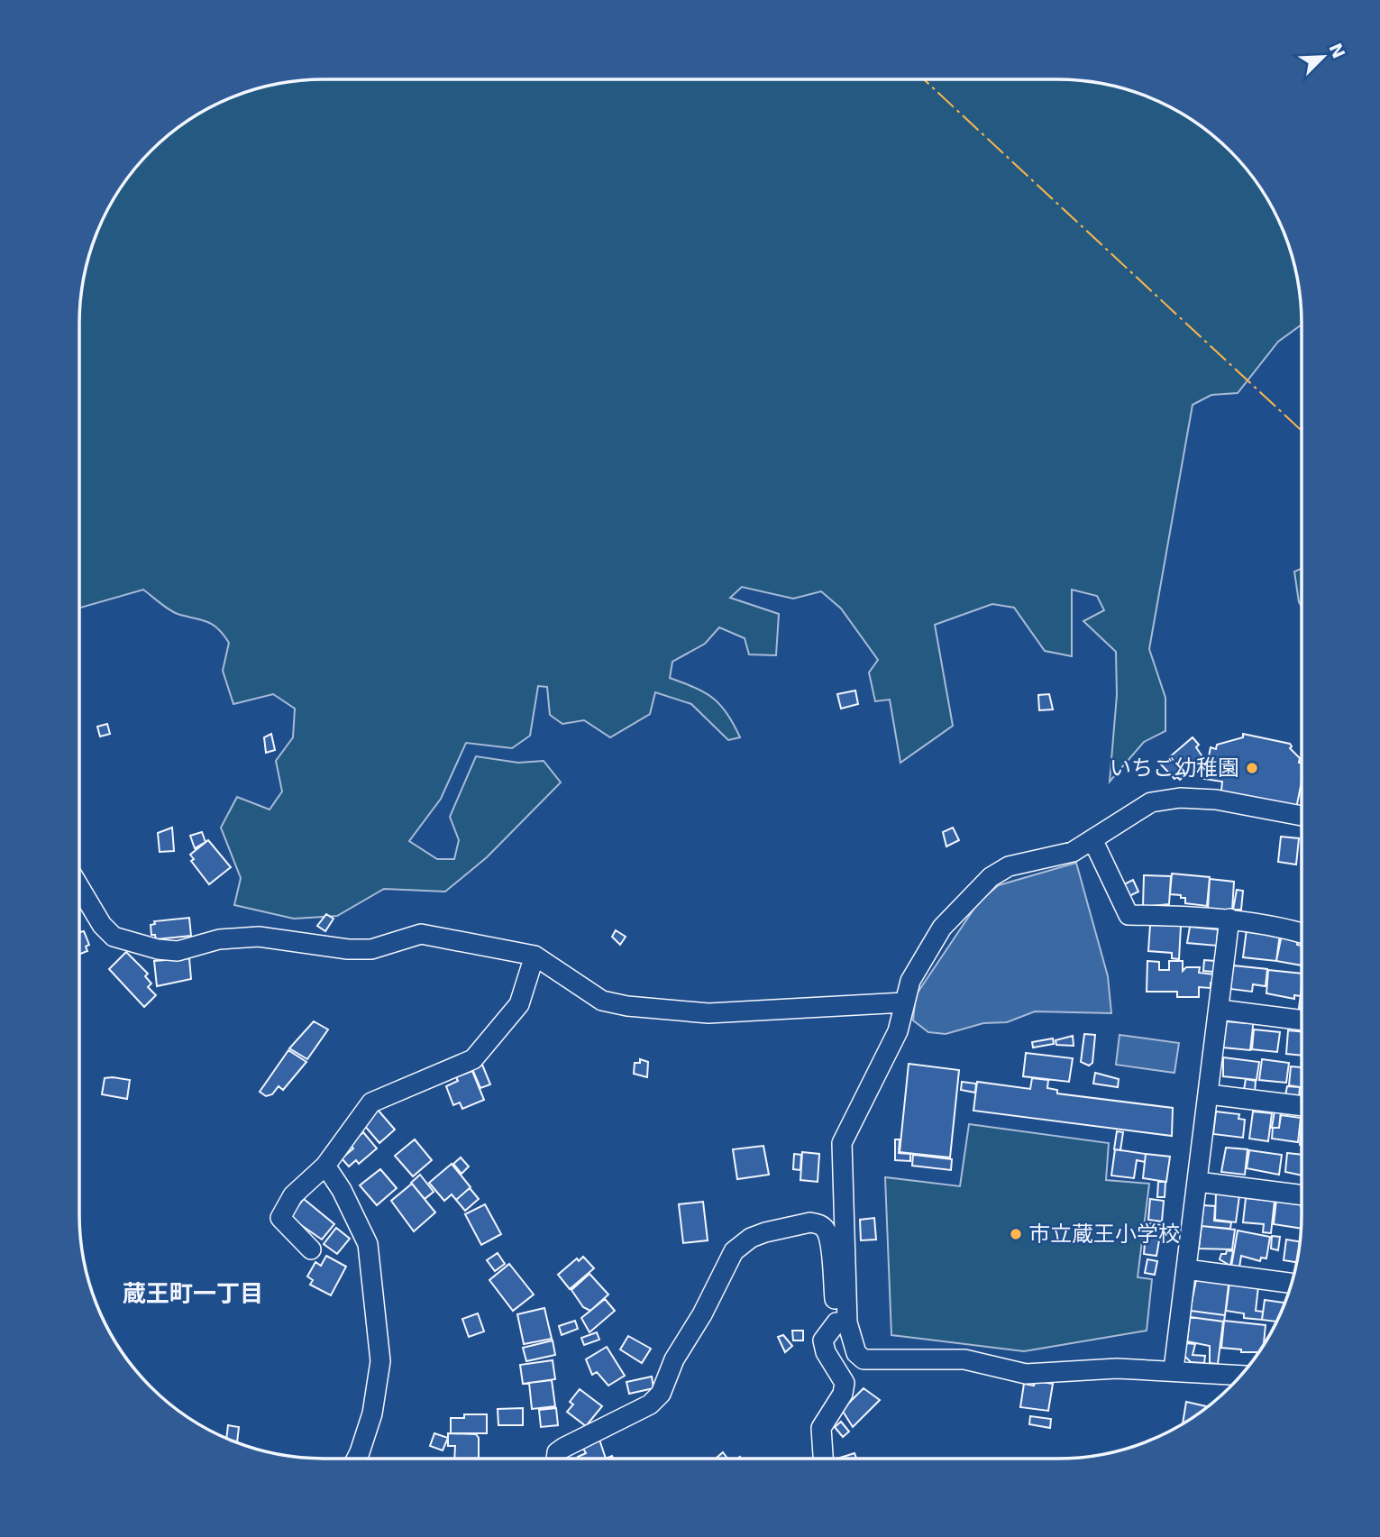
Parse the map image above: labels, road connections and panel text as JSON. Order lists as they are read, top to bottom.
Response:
{
  "districts": ["蔵王町一丁目"],
  "places": ["いちご幼稚園", "市立蔵王小学校"],
  "north": "top right"
}
